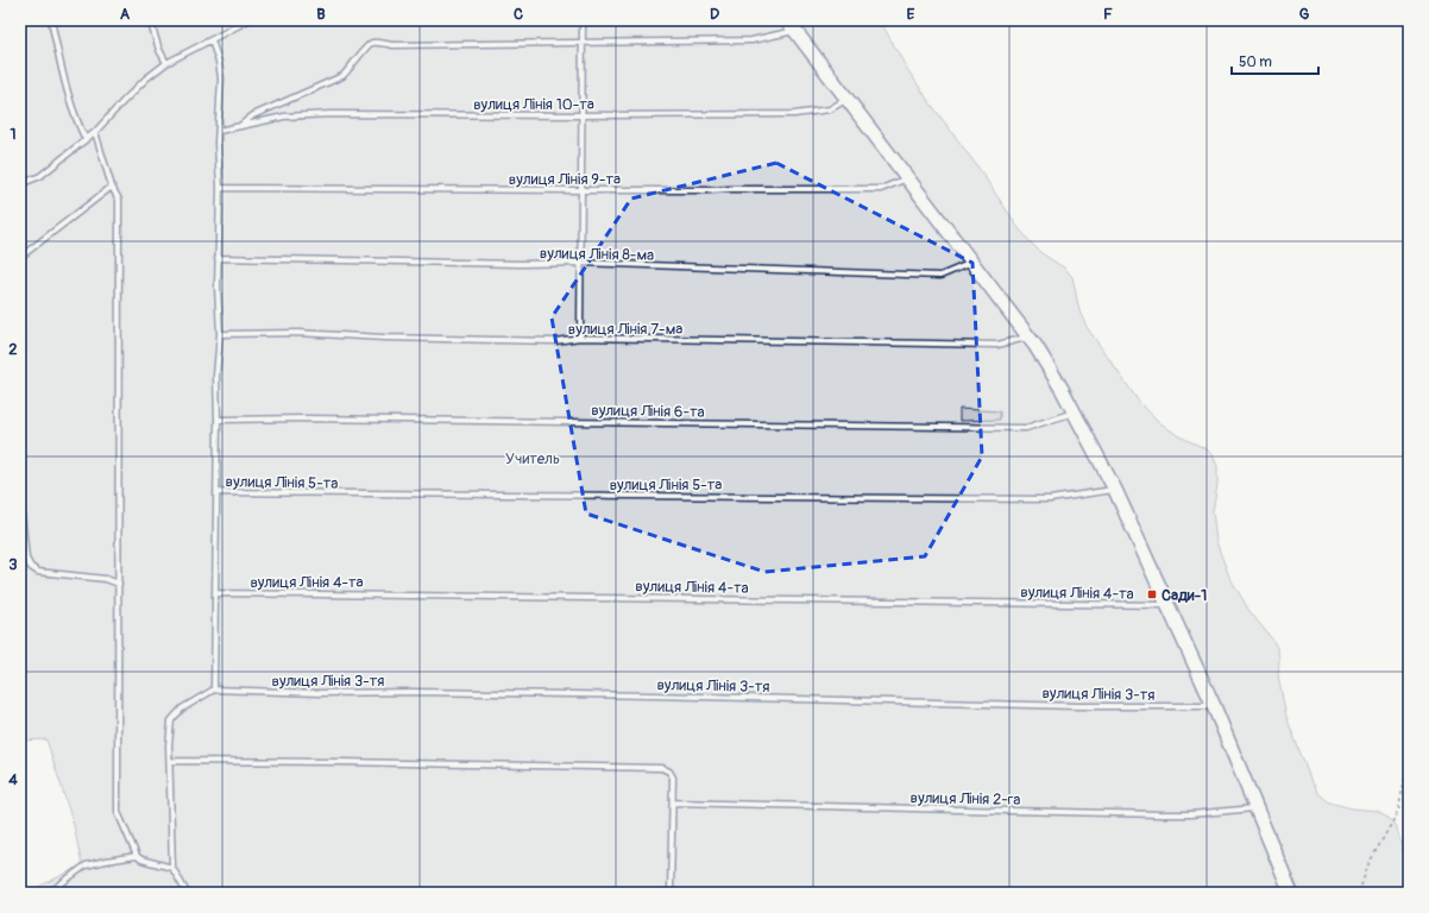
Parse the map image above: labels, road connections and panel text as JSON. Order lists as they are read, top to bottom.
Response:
{
  "streets": {
    "lane": [
      "вулиця Лінія 10-та",
      "вулиця Лінія 9-та",
      "вулиця Лінія 8-ма",
      "вулиця Лінія 7-ма",
      "вулиця Лінія 6-та",
      "вулиця Лінія 5-та",
      "вулиця Лінія 4-та",
      "вулиця Лінія 3-тя",
      "вулиця Лінія 2-га"
    ]
  },
  "parks": ["Учитель"],
  "places": {
    "transit": ["Сади-1"]
  },
  "scale_bar": "50 m",
  "grid": {
    "columns": [
      "A",
      "B",
      "C",
      "D",
      "E",
      "F",
      "G"
    ],
    "rows": [
      "1",
      "2",
      "3",
      "4"
    ]
  }
}
